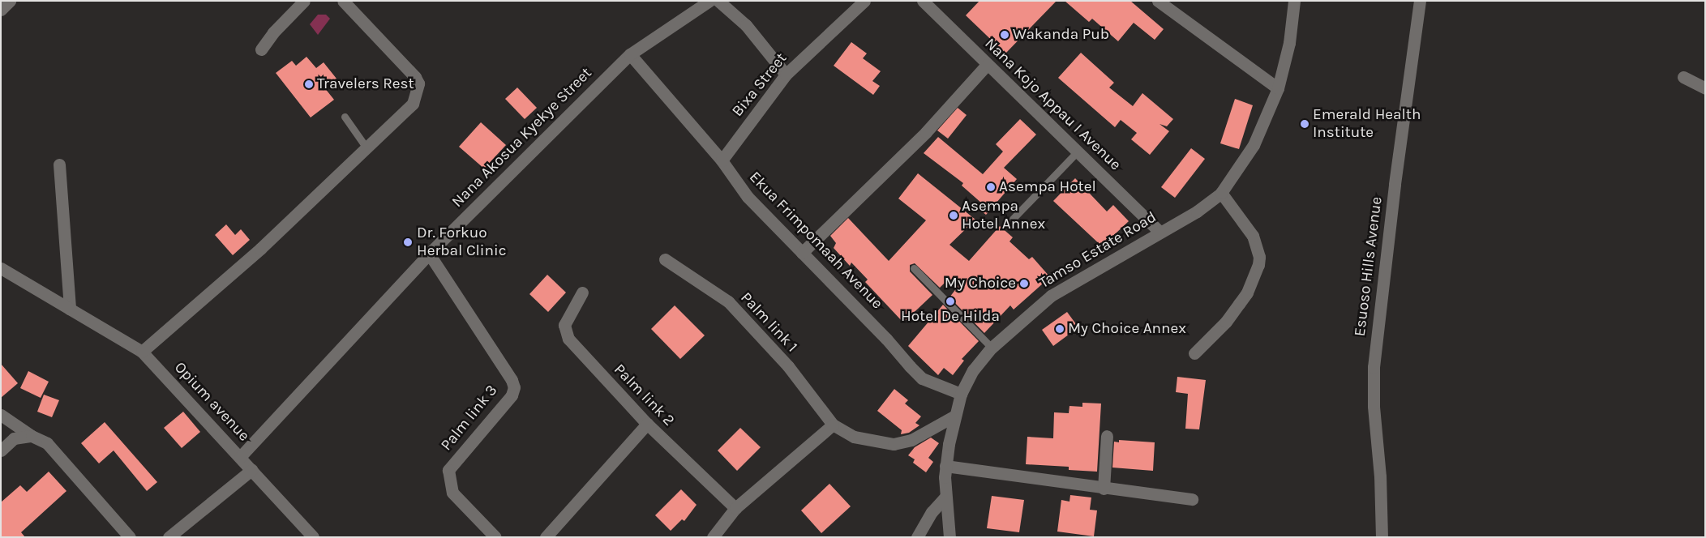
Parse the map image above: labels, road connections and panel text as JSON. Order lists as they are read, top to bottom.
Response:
{
  "streets": {
    "street": [
      "Bixa Street",
      "Nana Kojo Appau I Avenue",
      "Nana Akosua Kyekye Street",
      "Ekua Frimpomaah Avenue",
      "Tamso Estate Road",
      "Esuoso Hills Avenue",
      "Palm link 1",
      "Palm link 2",
      "Opium avenue",
      "Palm link 3"
    ]
  },
  "crossings": [
    ["Bixa Street", "Ekua Frimpomaah Avenue"],
    ["Nana Kojo Appau I Avenue", "Tamso Estate Road"],
    ["Nana Akosua Kyekye Street", "Ekua Frimpomaah Avenue"],
    ["Nana Akosua Kyekye Street", "Opium avenue"],
    ["Nana Akosua Kyekye Street", "Palm link 3"],
    ["Ekua Frimpomaah Avenue", "Tamso Estate Road"]
  ],
  "places": [
    "Wakanda Pub",
    "Travelers Rest",
    "Emerald Health Institute",
    "Asempa Hotel",
    "Asempa Hotel Annex",
    "Dr. Forkuo Herbal Clinic",
    "My Choice",
    "Hotel De Hilda",
    "My Choice Annex"
  ]
}
